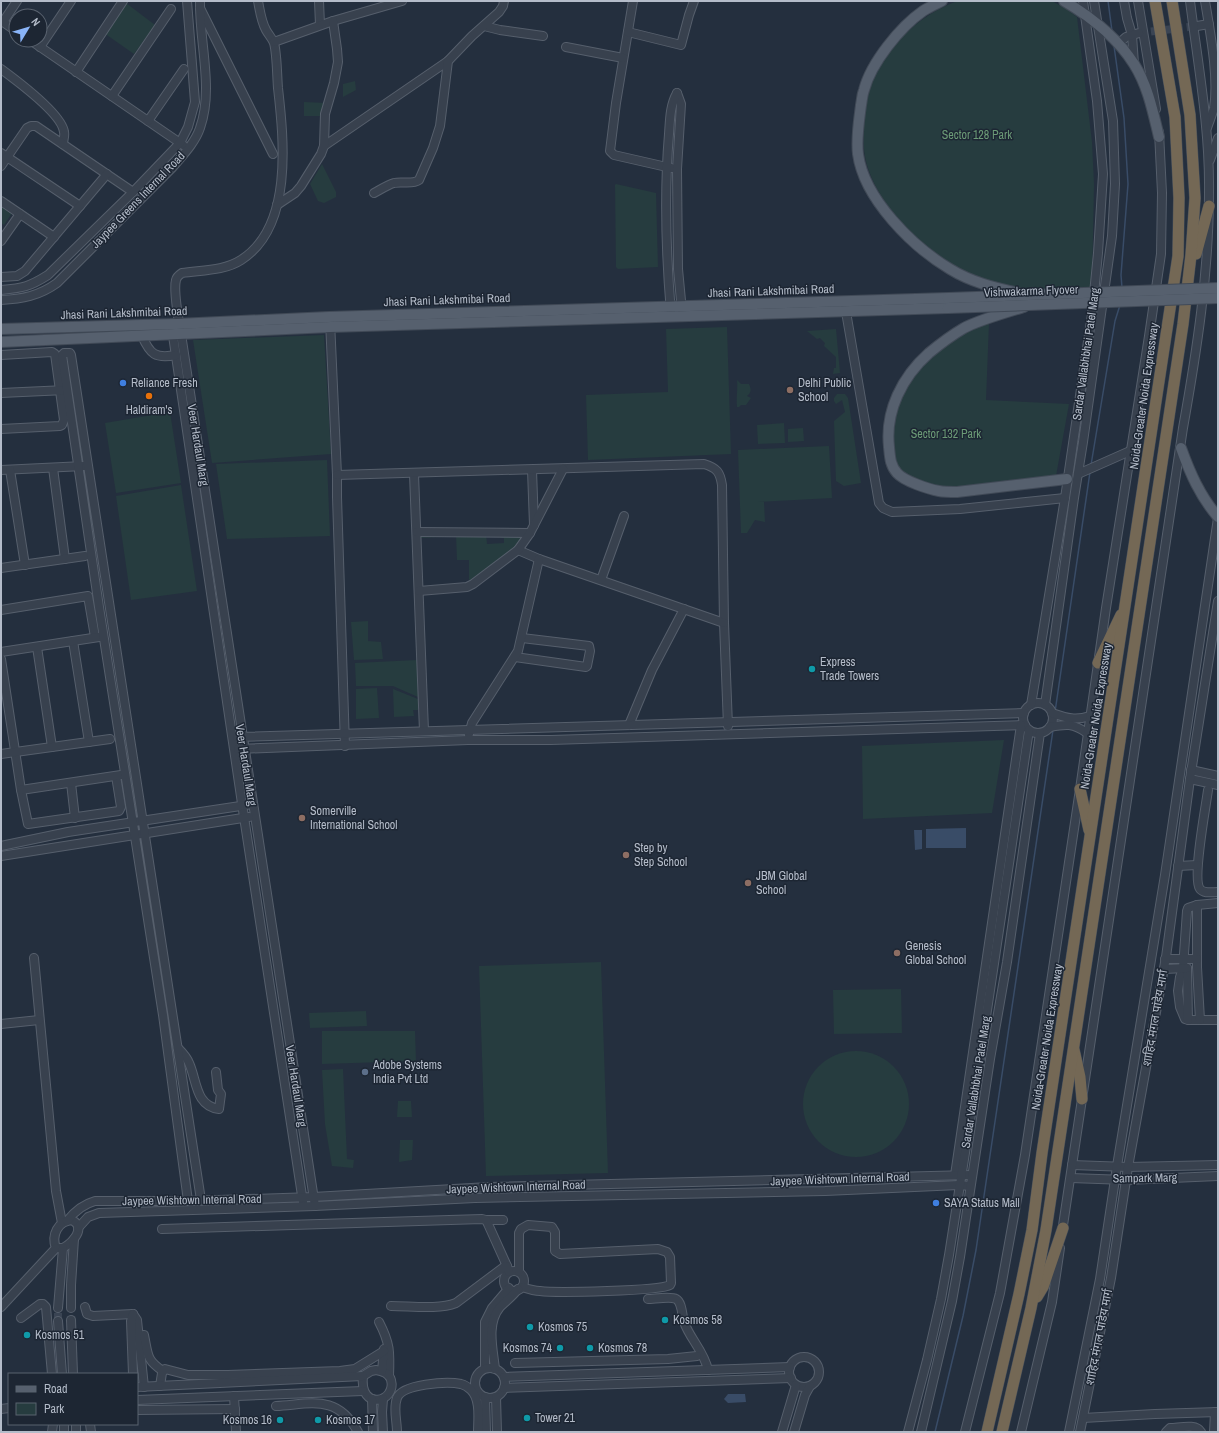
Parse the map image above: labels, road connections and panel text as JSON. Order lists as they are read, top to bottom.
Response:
{
  "streets": {
    "highway": ["Noida-Greater Noida Expressway"],
    "main road": ["Jhasi Rani Lakshmibai Road", "Vishwakarma Flyover"],
    "street": [
      "Jaypee Greens Internal Road",
      "Sardar Vallabhbhai Patel Marg",
      "Veer Hardaul Marg",
      "शाहिद मंगल पांडेय मार्ग",
      "Sampark Marg",
      "Jaypee Wishtown Internal Road"
    ]
  },
  "crossings": [
    ["Jhasi Rani Lakshmibai Road", "Vishwakarma Flyover"],
    ["Jhasi Rani Lakshmibai Road", "Veer Hardaul Marg"],
    ["Sardar Vallabhbhai Patel Marg", "Jaypee Wishtown Internal Road"],
    ["Veer Hardaul Marg", "Jaypee Wishtown Internal Road"],
    ["शाहिद मंगल पांडेय मार्ग", "Sampark Marg"]
  ],
  "parks": ["Sector 128 Park", "Sector 132 Park"],
  "places": [
    "Reliance Fresh",
    "Delhi Public School",
    "Haldiram's",
    "Express Trade Towers",
    "Somerville International School",
    "Step by Step School",
    "JBM Global School",
    "Genesis Global School",
    "Adobe Systems India Pvt Ltd",
    "SAYA Status Mall",
    "Kosmos 58",
    "Kosmos 75",
    "Kosmos 51",
    "Kosmos 74",
    "Kosmos 78",
    "Tower 21",
    "Kosmos 16",
    "Kosmos 17"
  ],
  "legend": ["Road", "Park"],
  "north": "top right"
}
